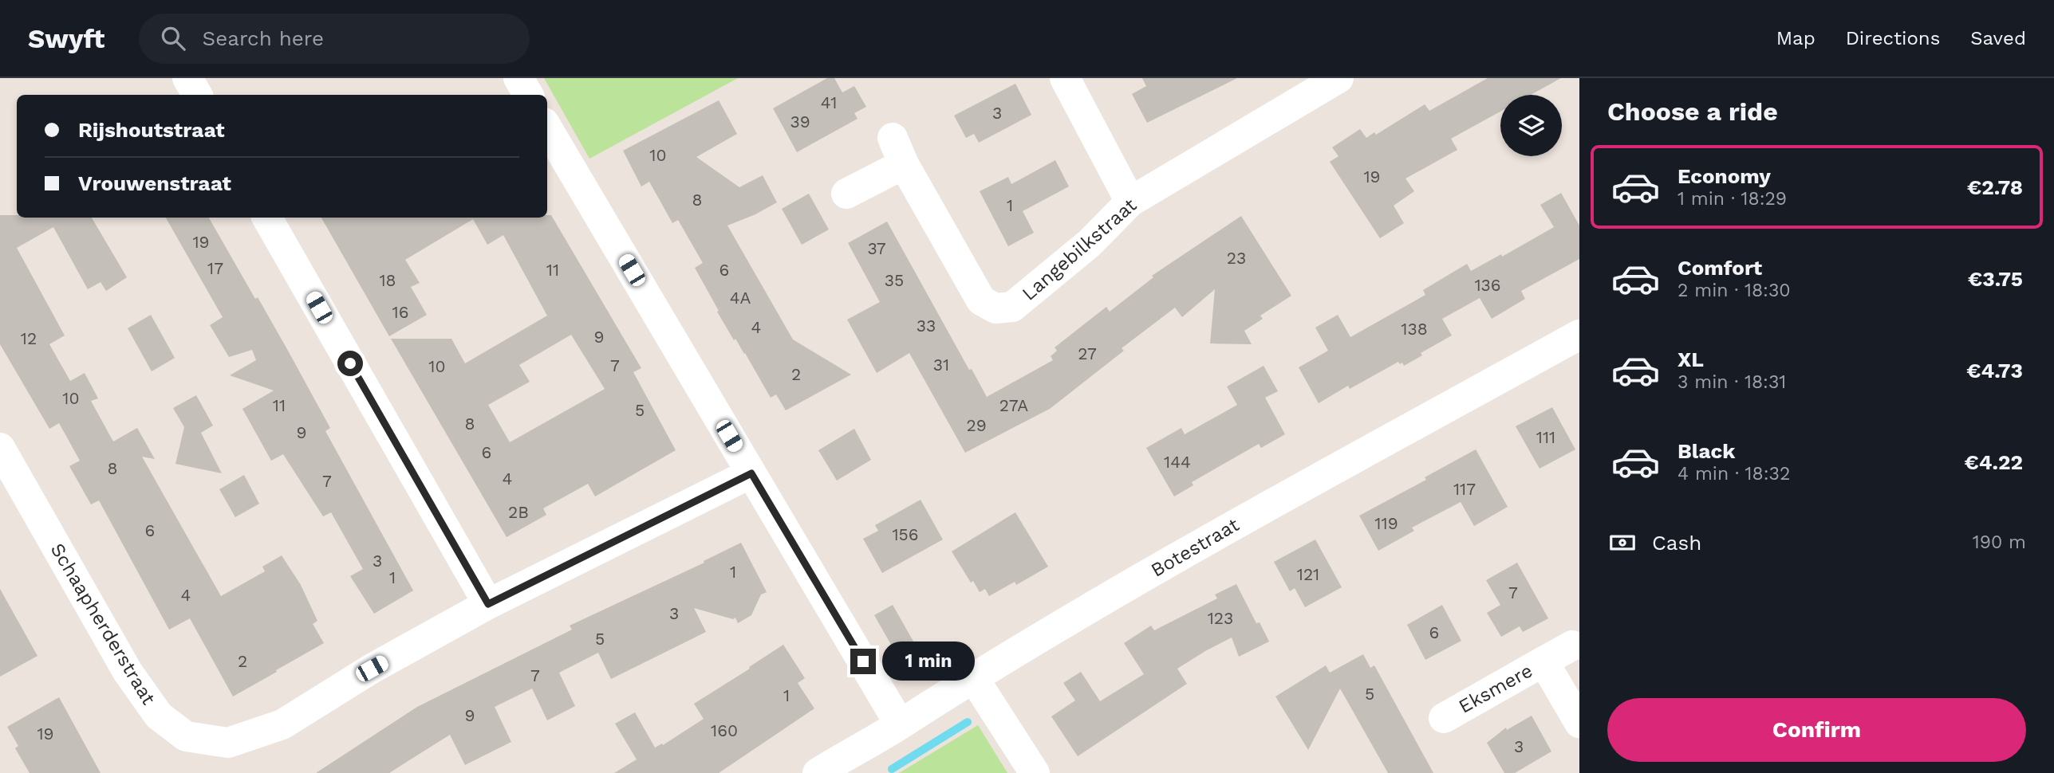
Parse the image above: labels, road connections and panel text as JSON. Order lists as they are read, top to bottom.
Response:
{
  "streets": {
    "street": [
      "Langebilkstraat",
      "Botestraat",
      "Schaapherderstraat",
      "Eksmere"
    ]
  },
  "house_numbers": [
    "41",
    "3",
    "39",
    "10",
    "19",
    "8",
    "1",
    "19",
    "37",
    "23",
    "17",
    "11",
    "6",
    "18",
    "35",
    "136",
    "4A",
    "16",
    "33",
    "4",
    "138",
    "9",
    "12",
    "27",
    "31",
    "7",
    "10",
    "2",
    "10",
    "11",
    "27A",
    "5",
    "8",
    "29",
    "9",
    "111",
    "6",
    "144",
    "8",
    "4",
    "7",
    "117",
    "2B",
    "119",
    "6",
    "156",
    "3",
    "1",
    "121",
    "1",
    "7",
    "4",
    "3",
    "123",
    "6",
    "5",
    "2",
    "7",
    "5",
    "1",
    "9",
    "160",
    "19",
    "3"
  ],
  "page": {
    "header": "Swyft",
    "search": "Search here",
    "nav": ["Map", "Directions", "Saved"],
    "heading": "Choose a ride",
    "banner": ["Rijshoutstraat", "Vrouwenstraat"],
    "list": [
      {
        "name": "Economy",
        "note": "1 min · 18:29",
        "value": "€2.78"
      },
      {
        "name": "Comfort",
        "note": "2 min · 18:30",
        "value": "€3.75"
      },
      {
        "name": "XL",
        "note": "3 min · 18:31",
        "value": "€4.73"
      },
      {
        "name": "Black",
        "note": "4 min · 18:32",
        "value": "€4.22"
      }
    ],
    "pay": ["Cash", "190 m"],
    "bubble": "1 min",
    "buttons": "Confirm"
  }
}
